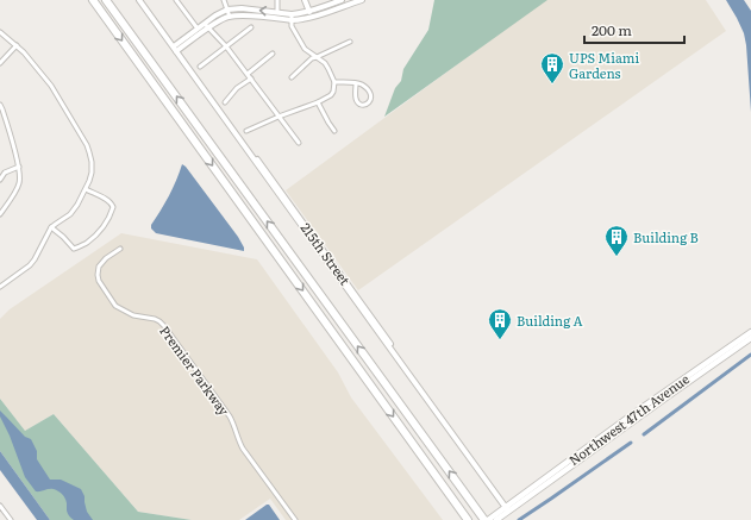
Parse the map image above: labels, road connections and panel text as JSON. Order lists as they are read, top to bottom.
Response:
{
  "streets": {
    "main road": ["Northwest 47th Avenue"],
    "street": ["215th Street", "Premier Parkway"]
  },
  "crossings": [
    ["215th Street", "Northwest 47th Avenue"]
  ],
  "places": {
    "building": ["UPS Miami Gardens", "Building B", "Building A"]
  },
  "scale_bar": "200 m"
}
